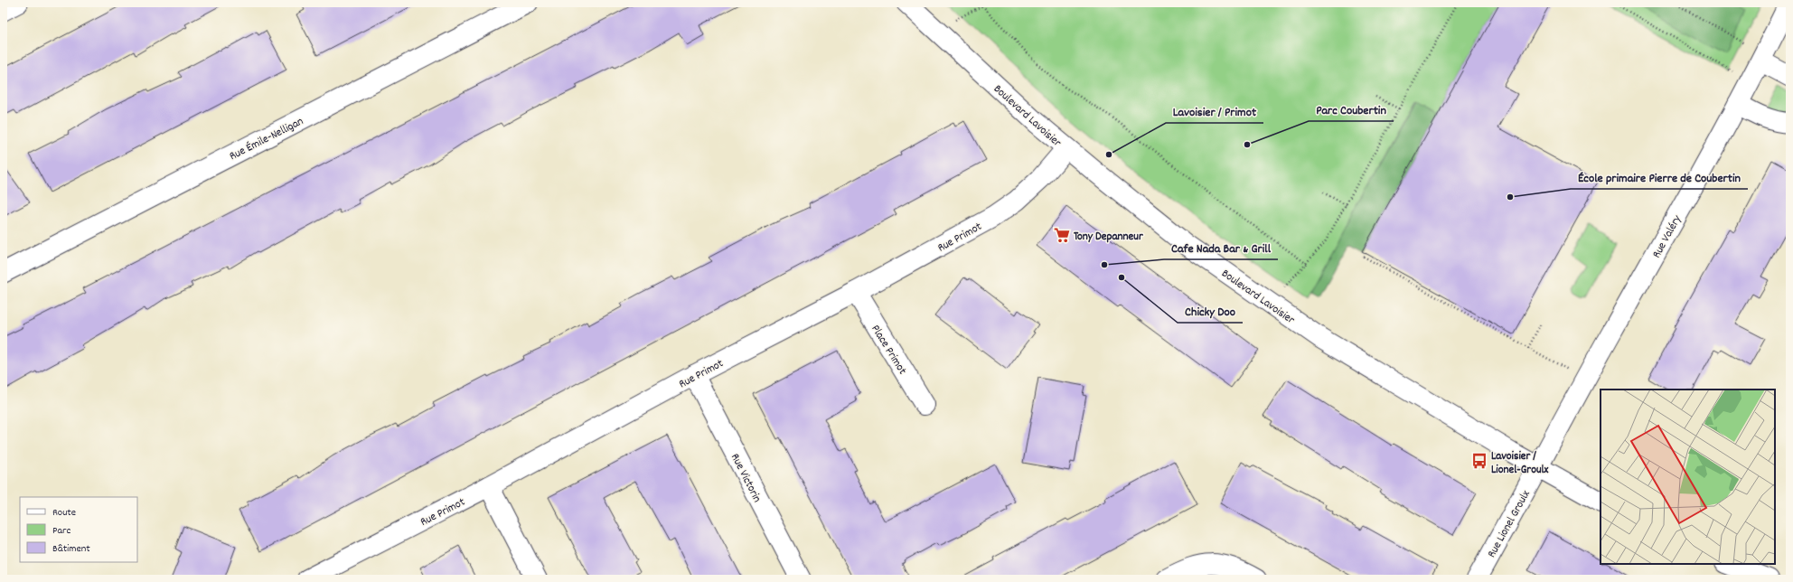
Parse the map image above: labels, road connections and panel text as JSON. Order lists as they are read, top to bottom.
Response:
{
  "streets": {
    "street": [
      "Boulevard Lavoisier",
      "Rue Émile-Nelligan",
      "Rue Primot",
      "Rue Valéry",
      "Place Primot",
      "Rue Victorin",
      "Rue Lionel Groulx"
    ]
  },
  "crossings": [
    ["Boulevard Lavoisier", "Rue Primot"],
    ["Boulevard Lavoisier", "Rue Valéry"],
    ["Boulevard Lavoisier", "Rue Lionel Groulx"],
    ["Rue Primot", "Place Primot"],
    ["Rue Primot", "Rue Victorin"],
    ["Rue Valéry", "Rue Lionel Groulx"]
  ],
  "places": {
    "other": [
      "Parc Coubertin",
      "Lavoisier / Primot",
      "École primaire Pierre de Coubertin",
      "Cafe Nada Bar & Grill",
      "Chicky Doo"
    ],
    "supermarket": ["Tony Depanneur"],
    "bus stop": ["Lavoisier / Lionel-Groulx"]
  },
  "legend": ["Route", "Parc", "Bâtiment"]
}
